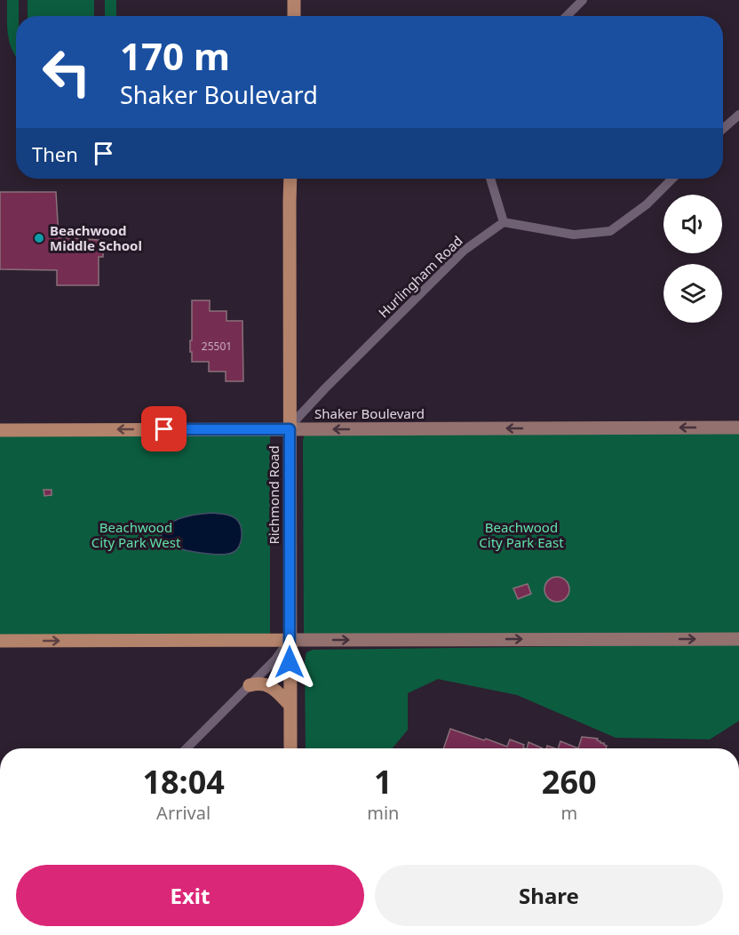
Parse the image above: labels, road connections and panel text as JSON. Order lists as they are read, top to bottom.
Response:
{
  "streets": {
    "main road": ["Shaker Boulevard", "Richmond Road"],
    "street": ["Hurlingham Road"]
  },
  "crossings": [
    ["Hurlingham Road", "Shaker Boulevard"],
    ["Hurlingham Road", "Richmond Road"],
    ["Shaker Boulevard", "Richmond Road"]
  ],
  "one_way": ["Shaker Boulevard"],
  "parks": ["Beachwood City Park West", "Beachwood City Park East"],
  "places": ["Beachwood Middle School"],
  "house_numbers": ["25501"],
  "page": {
    "turn": ["170 m", "Shaker Boulevard"],
    "then": "Then",
    "eta": [
      "18:04",
      "Arrival",
      "1",
      "min",
      "260",
      "m"
    ],
    "buttons": ["Exit", "Share"]
  }
}
